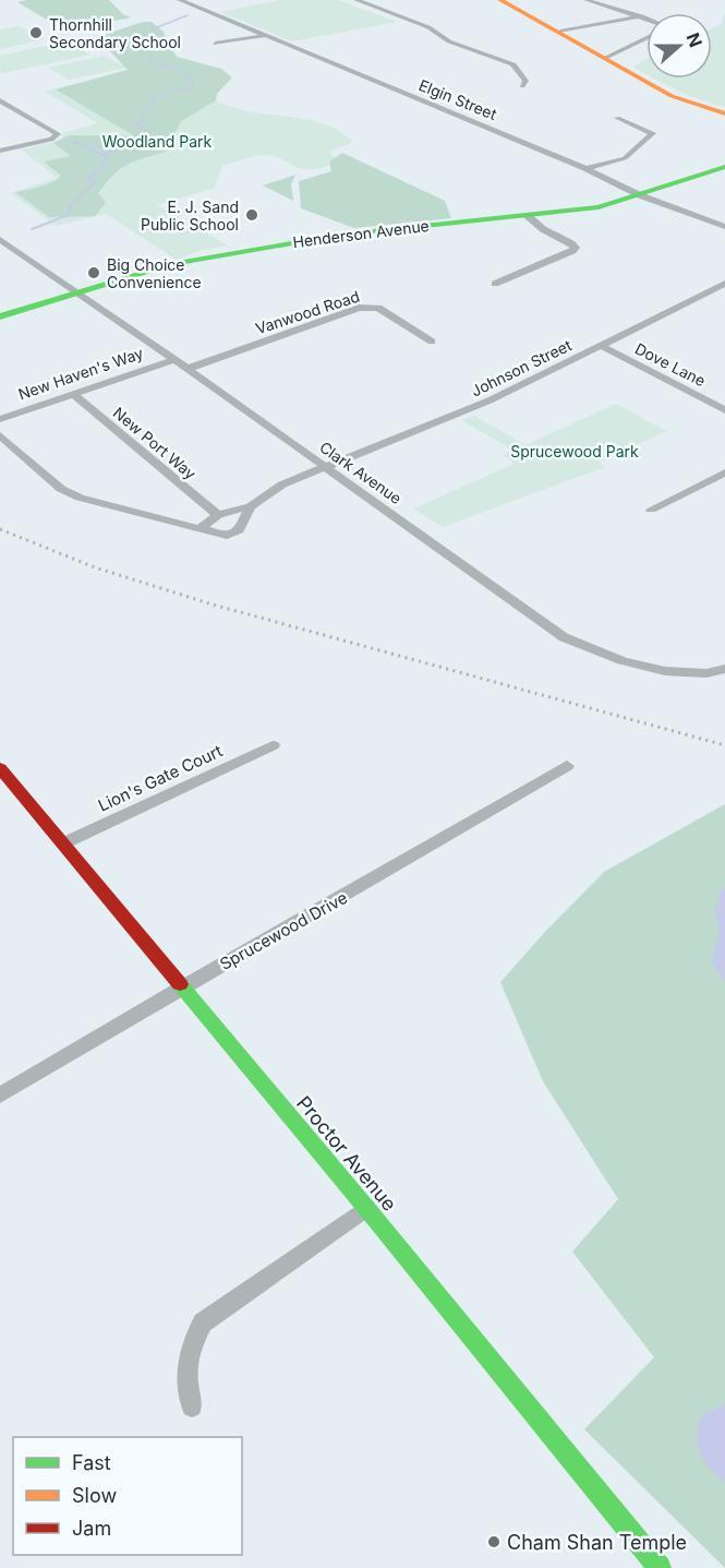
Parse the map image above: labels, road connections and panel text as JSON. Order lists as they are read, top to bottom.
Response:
{
  "streets": {
    "street": [
      "Elgin Street",
      "Henderson Avenue",
      "Vanwood Road",
      "Dove Lane",
      "Johnson Street",
      "New Haven's Way",
      "New Port Way",
      "Clark Avenue",
      "Lion's Gate Court",
      "Sprucewood Drive",
      "Proctor Avenue"
    ]
  },
  "crossings": [
    ["Elgin Street", "Henderson Avenue"],
    ["Henderson Avenue", "Clark Avenue"],
    ["Vanwood Road", "Clark Avenue"],
    ["Dove Lane", "Johnson Street"],
    ["Johnson Street", "Clark Avenue"],
    ["New Haven's Way", "New Port Way"],
    ["New Haven's Way", "Clark Avenue"],
    ["Lion's Gate Court", "Proctor Avenue"],
    ["Sprucewood Drive", "Proctor Avenue"]
  ],
  "parks": ["Woodland Park", "Sprucewood Park"],
  "places": [
    "Thornhill Secondary School",
    "E. J. Sand Public School",
    "Big Choice Convenience",
    "Cham Shan Temple"
  ],
  "legend": ["Fast", "Slow", "Jam"],
  "north": "right"
}
